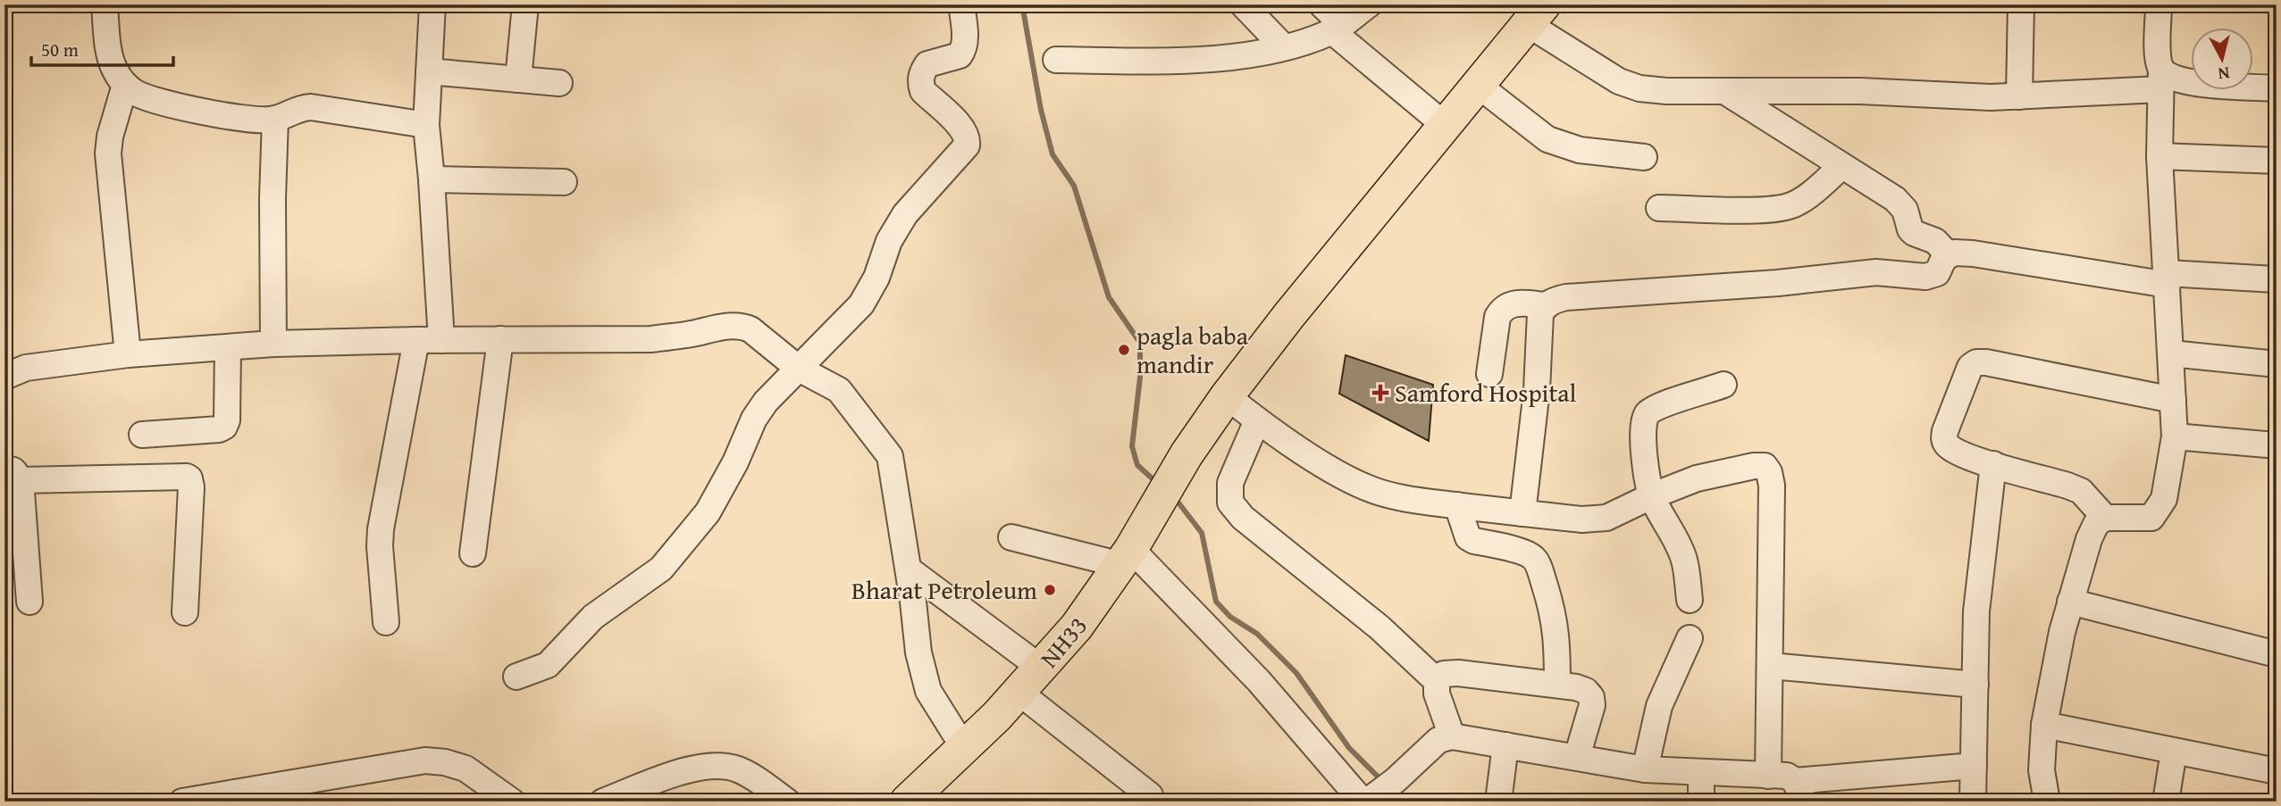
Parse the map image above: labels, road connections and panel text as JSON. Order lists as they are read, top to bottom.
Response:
{
  "streets": {
    "main road": ["NH33"]
  },
  "places": {
    "other": ["pagla baba mandir", "Bharat Petroleum"],
    "health": ["Samford Hospital"]
  },
  "scale_bar": "50 m",
  "north": "bottom"
}
